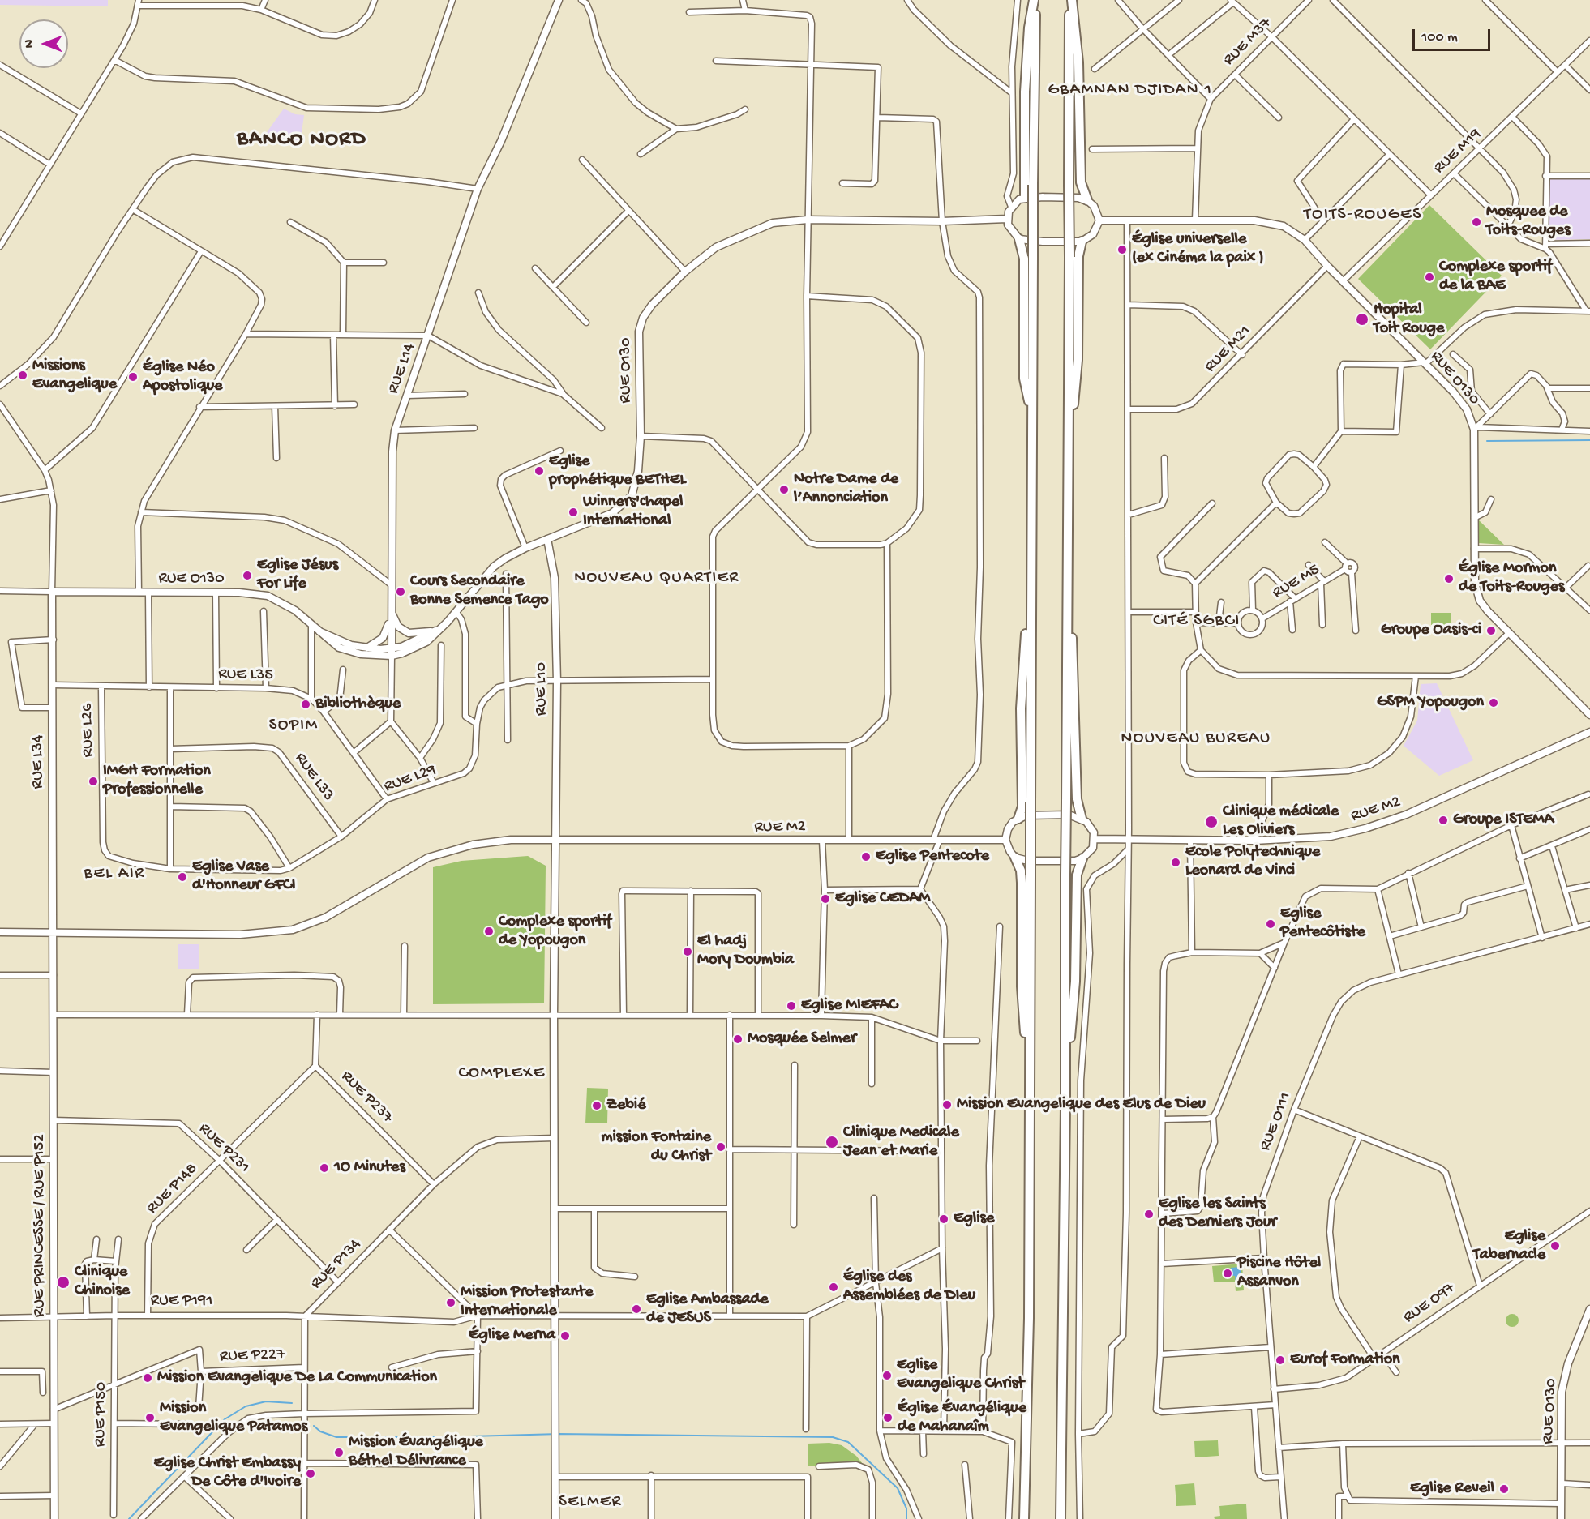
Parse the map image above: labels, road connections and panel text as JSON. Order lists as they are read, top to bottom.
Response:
{
  "streets": {
    "street": [
      "RUE M37",
      "RUE M19",
      "RUE M21",
      "RUE L14",
      "RUE O130",
      "RUE M5",
      "RUE L35",
      "RUE L10",
      "RUE L26",
      "RUE L34",
      "RUE L33",
      "RUE L29",
      "RUE M2",
      "RUE P237",
      "RUE O111",
      "RUE P231",
      "RUE P148",
      "RUE PRINCESSE / RUE P152",
      "RUE P134",
      "RUE P191",
      "RUE O97",
      "RUE P227",
      "RUE P150"
    ]
  },
  "crossings": [
    ["RUE M37", "RUE O130"],
    ["RUE M19", "RUE O130"],
    ["RUE M21", "RUE O130"],
    ["RUE L14", "RUE O130"],
    ["RUE O130", "RUE L10"],
    ["RUE O130", "RUE L34"],
    ["RUE L35", "RUE L26"],
    ["RUE L35", "RUE L34"],
    ["RUE L35", "RUE L29"],
    ["RUE L10", "RUE L29"],
    ["RUE L10", "RUE M2"],
    ["RUE L26", "RUE L29"],
    ["RUE L34", "RUE M2"],
    ["RUE L34", "RUE PRINCESSE / RUE P152"],
    ["RUE L33", "RUE L29"],
    ["RUE M2", "RUE PRINCESSE / RUE P152"],
    ["RUE P237", "RUE P148"],
    ["RUE P237", "RUE P134"],
    ["RUE O111", "RUE O97"],
    ["RUE P231", "RUE P148"],
    ["RUE P231", "RUE PRINCESSE / RUE P152"],
    ["RUE P231", "RUE P134"],
    ["RUE P148", "RUE P191"],
    ["RUE PRINCESSE / RUE P152", "RUE P191"],
    ["RUE P134", "RUE P191"],
    ["RUE P191", "RUE P150"]
  ],
  "districts": [
    "GBAMNAN DJIDAN 1",
    "BANCO NORD",
    "TOITS-ROUGES",
    "NOUVEAU QUARTIER",
    "CITÉ SGBCI",
    "SOPIM",
    "NOUVEAU BUREAU",
    "BEL AIR",
    "COMPLEXE",
    "SELMER"
  ],
  "places": [
    "Mosquee de Toits-Rouges",
    "Église universelle (ex Cinéma la paix )",
    "Complexe sportif de la BAE",
    "Hopital Toit Rouge",
    "Missions Evangelique",
    "Église Néo Apostolique",
    "Eglise prophétique BETHEL",
    "Notre Dame de l’Annonciation",
    "Winners'chapel International",
    "Eglise Jésus For Life",
    "Église Mormon de Toits-Rouges",
    "Cours Secondaire Bonne Semence Tago",
    "Groupe Oasis-ci",
    "GSPM Yopougon",
    "Bibliothèque",
    "IMGH Formation Professionnelle",
    "Groupe ISTEMA",
    "Clinique médicale Les Oliviers",
    "Eglise Pentecote",
    "Ecole Polytechnique Leonard de Vinci",
    "Eglise Vase d'Honneur GFCI",
    "Eglise CEDAM",
    "Eglise Pentecôtiste",
    "Complexe sportif de Yopougon",
    "El hadj Mory Doumbia",
    "Eglise MIEFAC",
    "Mosquée Selmer",
    "Mission Evangelique des Elus de Dieu",
    "Zebié",
    "Clinique Medicale Jean et Marie",
    "mission Fontaine du Christ",
    "1O Minutes",
    "Eglise les Saints des Derniers Jour",
    "Eglise",
    "Eglise Tabernacle",
    "Piscine Hôtel Assanvon",
    "Clinique Chinoise",
    "Église des Assemblées de DIeu",
    "Mission Protestante Internationale",
    "Eglise Ambassade de JESUS",
    "Église Merna",
    "Eurof Formation",
    "Eglise Evangelique Christ",
    "Mission Evangelique De La Communication",
    "Mission Evangelique Patamos",
    "Église Évangélique de Mahanaîm",
    "Mission Évangélique Béthel Délivrance",
    "Eglise Christ Embassy De Côte d'Ivoire",
    "Eglise Reveil"
  ],
  "scale_bar": "100 m",
  "north": "left"
}
